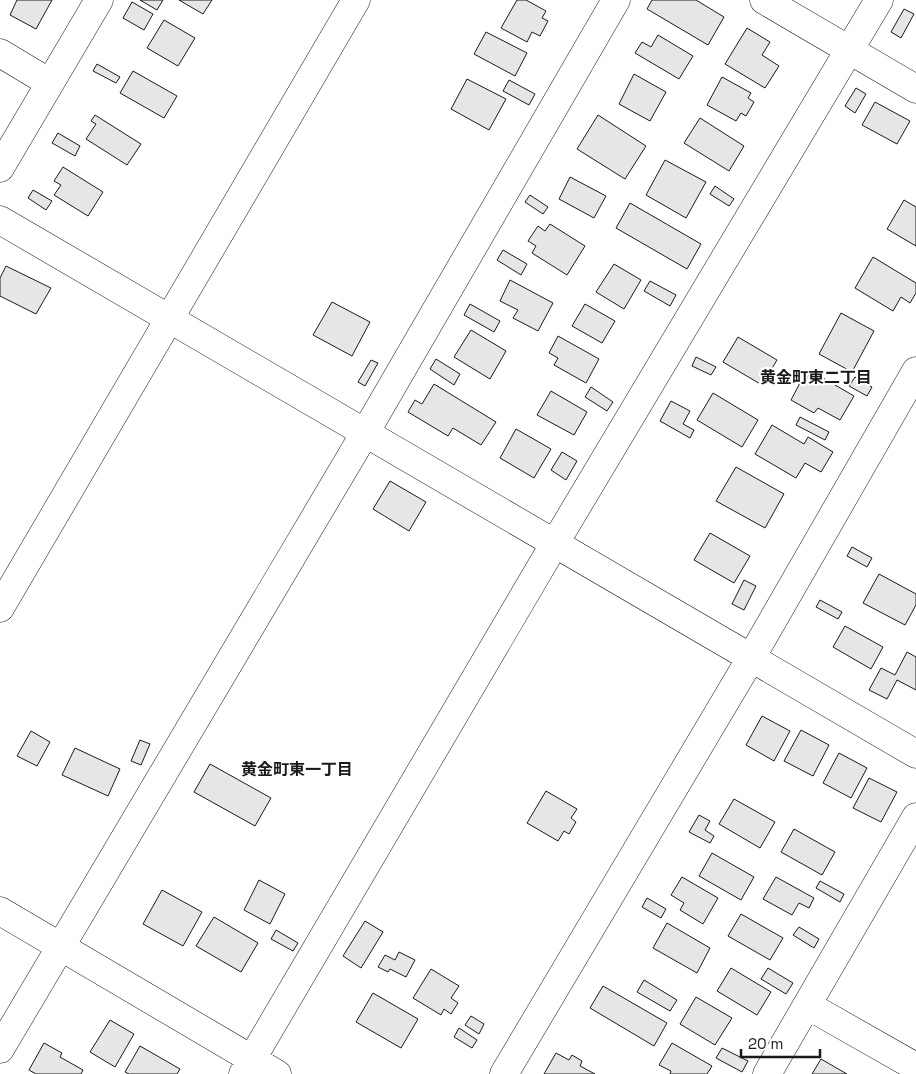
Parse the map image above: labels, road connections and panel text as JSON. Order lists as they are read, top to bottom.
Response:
{
  "districts": ["黄金町東二丁目", "黄金町東一丁目"],
  "scale_bar": "20 m"
}
